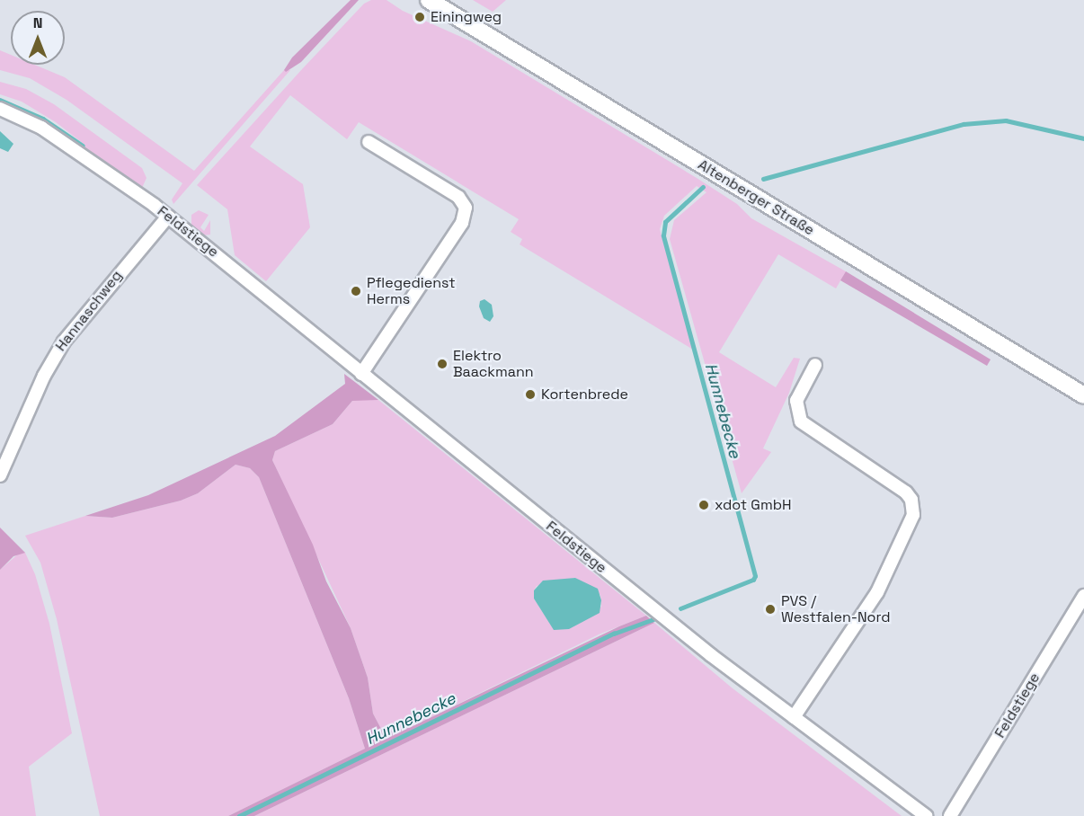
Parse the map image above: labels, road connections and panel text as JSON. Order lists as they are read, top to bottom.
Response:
{
  "streets": {
    "main road": ["Altenberger Straße"],
    "street": ["Feldstiege", "Hannaschweg"]
  },
  "crossings": [
    ["Feldstiege", "Hannaschweg"]
  ],
  "water": ["Hunnebecke"],
  "places": [
    "Einingweg",
    "Pflegedienst Herms",
    "Elektro Baackmann",
    "Kortenbrede",
    "xdot GmbH",
    "PVS / Westfalen-Nord"
  ],
  "north": "top"
}
